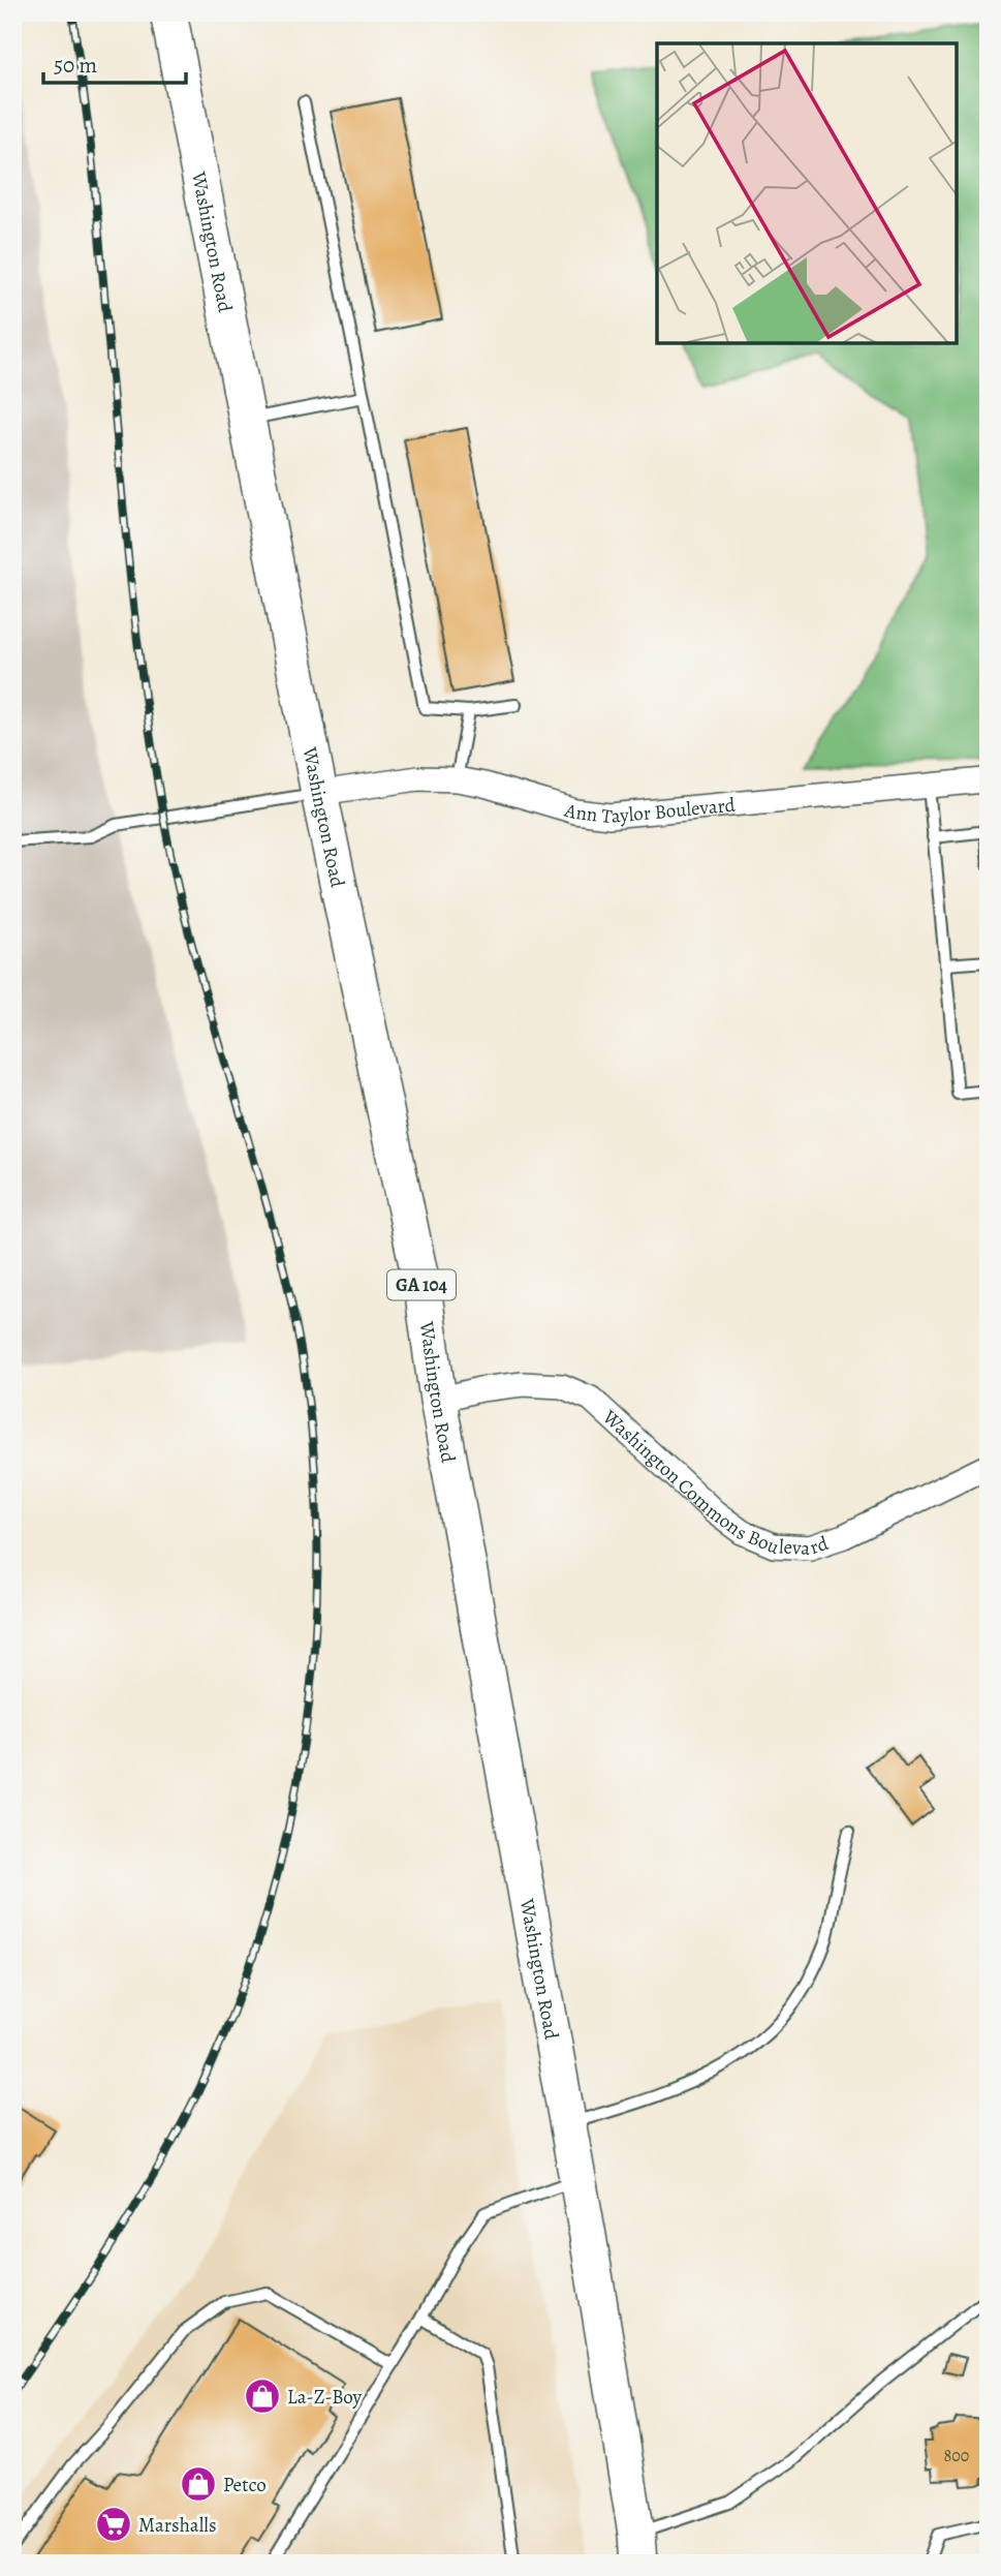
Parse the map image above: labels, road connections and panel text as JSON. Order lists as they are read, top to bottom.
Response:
{
  "streets": {
    "main road": ["Washington Road", "GA 104"],
    "street": ["Ann Taylor Boulevard", "Washington Commons Boulevard"]
  },
  "crossings": [
    ["Washington Road", "Ann Taylor Boulevard"],
    ["Washington Road", "Washington Commons Boulevard"]
  ],
  "places": {
    "shop": ["La-Z-Boy", "Petco"],
    "supermarket": ["Marshalls"]
  },
  "house_numbers": ["800"],
  "scale_bar": "50 m"
}
